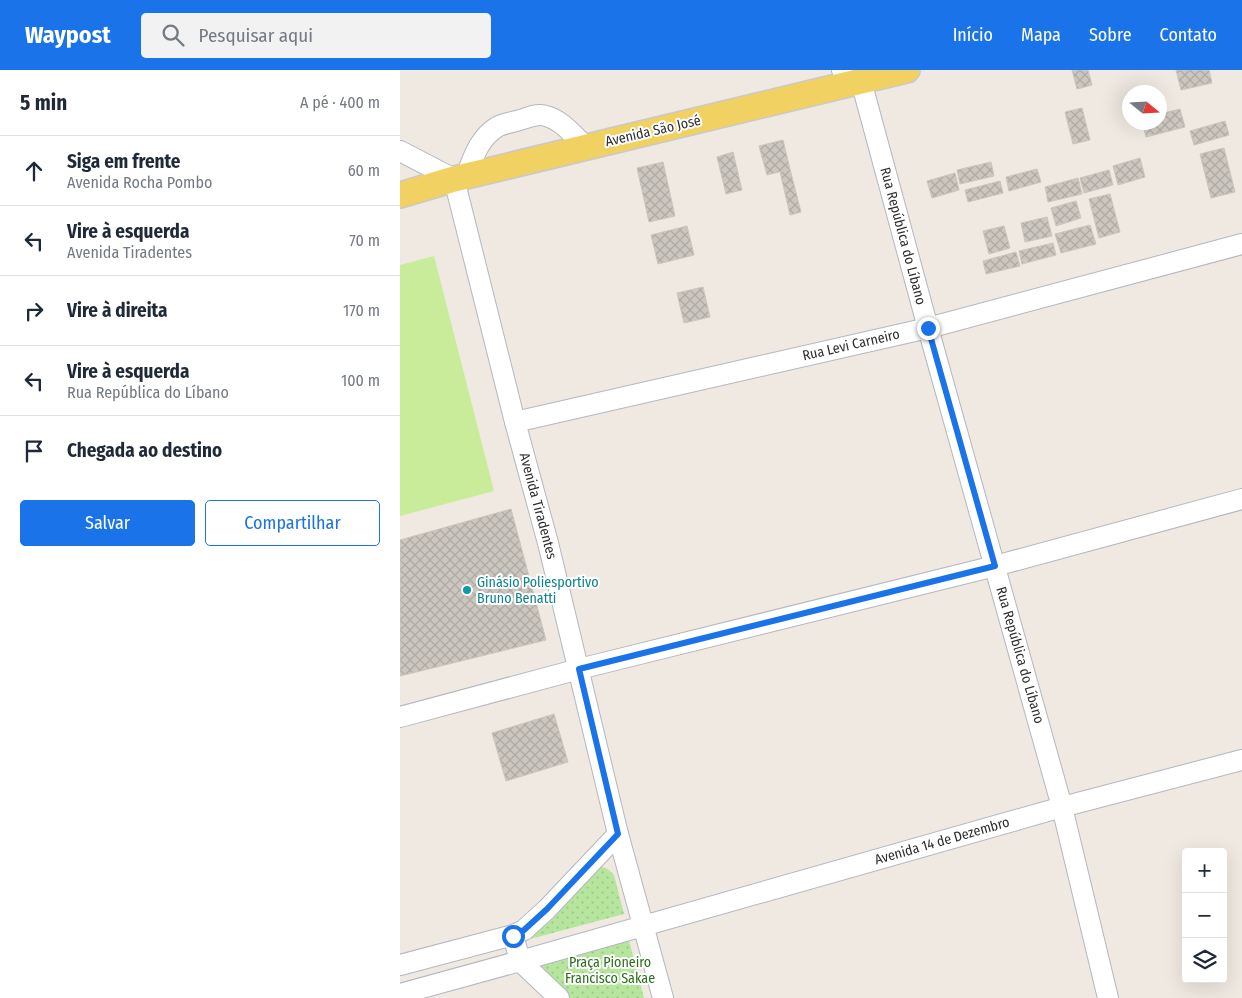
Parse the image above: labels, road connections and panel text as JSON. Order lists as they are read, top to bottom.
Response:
{
  "streets": {
    "main road": ["Avenida São José"],
    "street": [
      "Rua República do Líbano",
      "Rua Levi Carneiro",
      "Avenida Tiradentes",
      "Avenida 14 de Dezembro"
    ]
  },
  "crossings": [
    ["Avenida São José", "Rua República do Líbano"],
    ["Avenida São José", "Avenida Tiradentes"],
    ["Rua República do Líbano", "Rua Levi Carneiro"],
    ["Rua República do Líbano", "Avenida 14 de Dezembro"],
    ["Rua Levi Carneiro", "Avenida Tiradentes"],
    ["Avenida Tiradentes", "Avenida 14 de Dezembro"]
  ],
  "parks": ["Praça Pioneiro Francisco Sakae"],
  "places": ["Ginásio Poliesportivo Bruno Benatti"],
  "north": "right",
  "page": {
    "header": "Waypost",
    "search": "Pesquisar aqui",
    "nav": [
      "Início",
      "Mapa",
      "Sobre",
      "Contato"
    ],
    "heading": ["5 min", "A pé · 400 m"],
    "list": [
      ["Siga em frente", "Avenida Rocha Pombo", "60 m"],
      ["Vire à esquerda", "Avenida Tiradentes", "70 m"],
      ["Vire à direita", "170 m"],
      ["Vire à esquerda", "Rua República do Líbano", "100 m"],
      "Chegada ao destino"
    ],
    "buttons": ["Salvar", "Compartilhar"],
    "map_buttons": ["+", "−"]
  }
}
